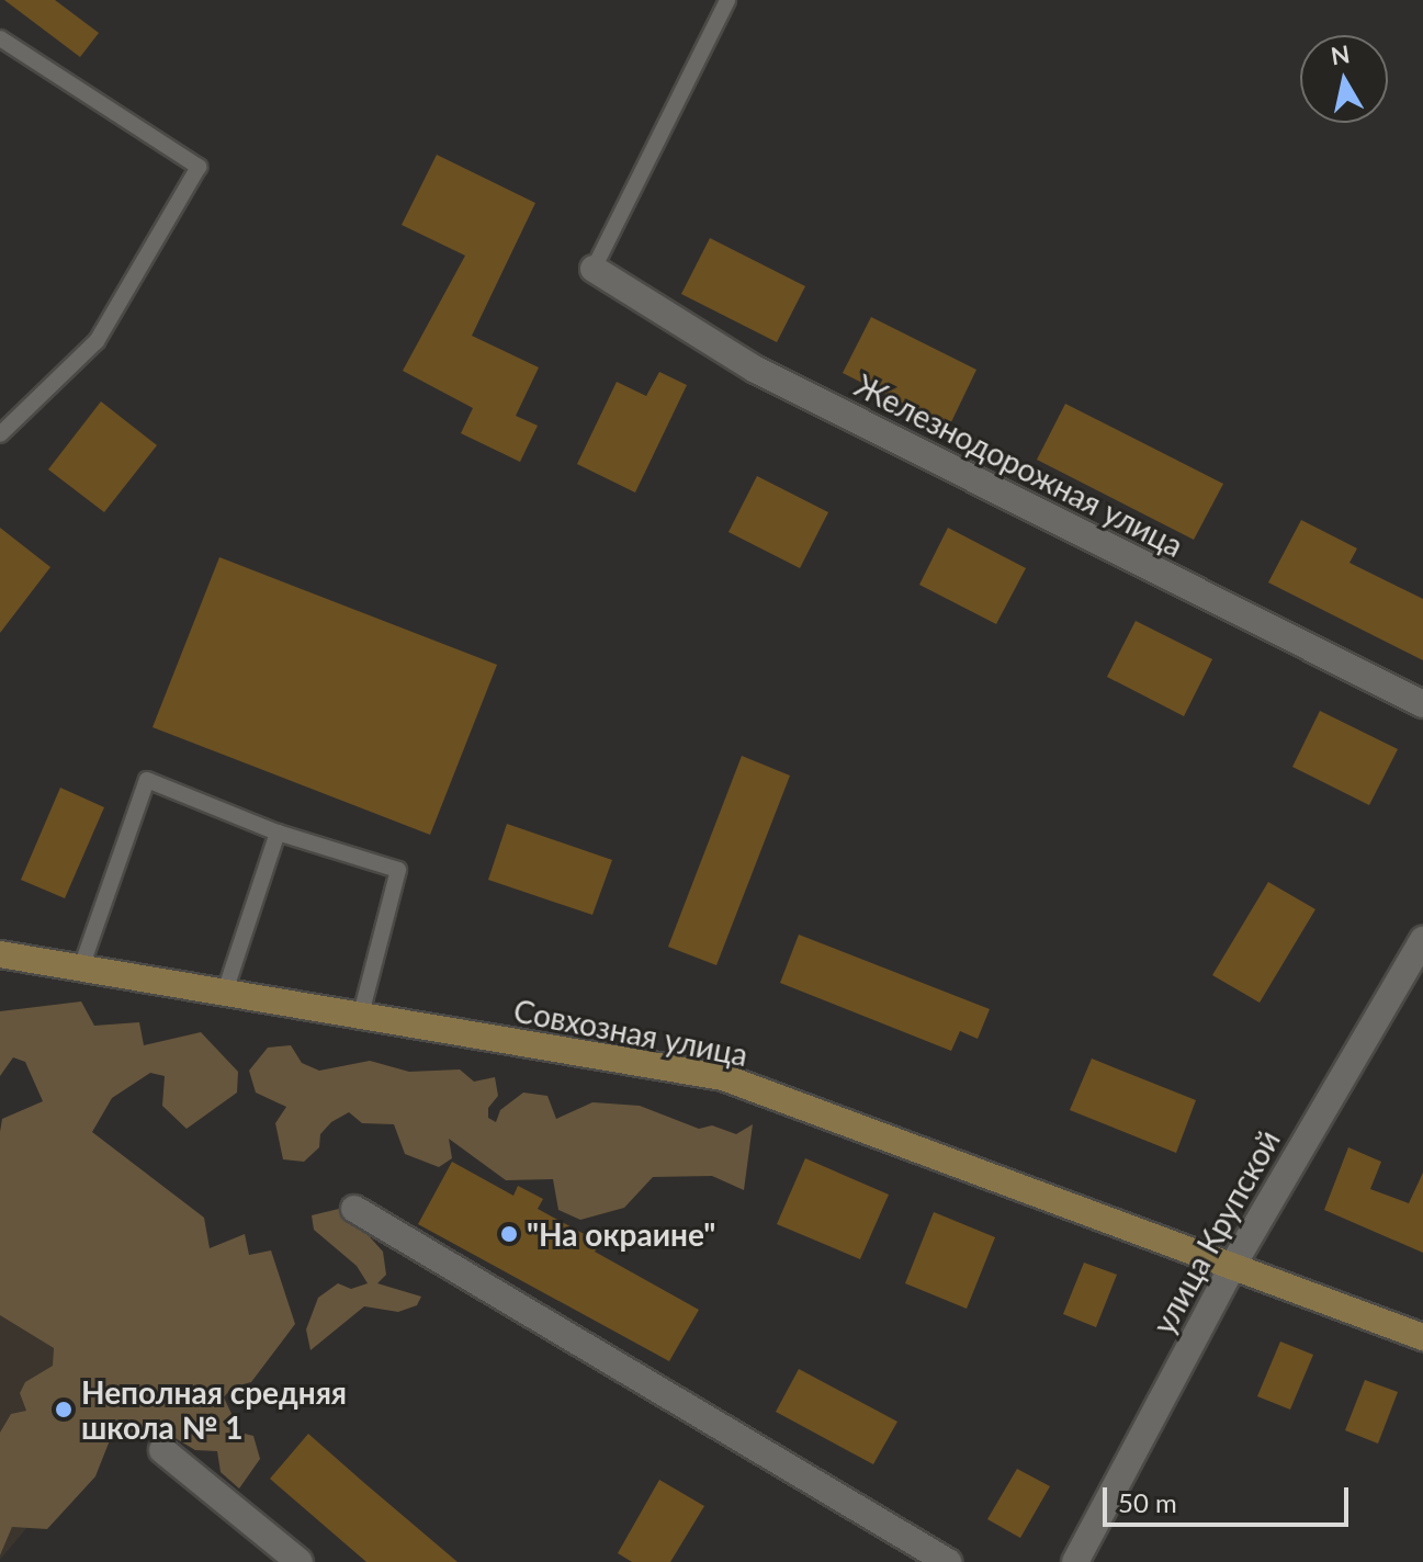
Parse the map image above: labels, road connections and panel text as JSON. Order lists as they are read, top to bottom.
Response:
{
  "streets": {
    "street": ["Железнодорожная улица", "Совхозная улица", "улица Крупской"]
  },
  "crossings": [
    ["Совхозная улица", "улица Крупской"]
  ],
  "places": ["\"На окраине\"", "Неполная средняя школа № 1"],
  "scale_bar": "50 m",
  "north": "top"
}
